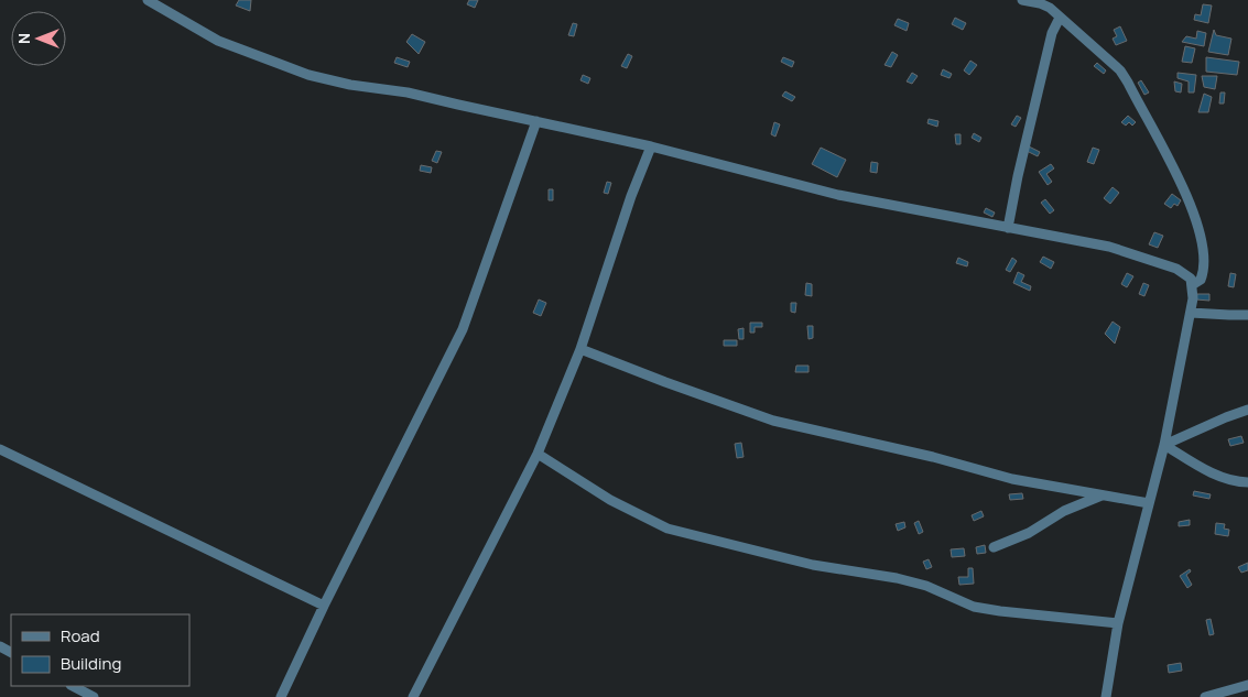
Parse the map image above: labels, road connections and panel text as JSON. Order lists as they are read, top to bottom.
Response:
{
  "legend": ["Road", "Building"],
  "north": "left"
}
